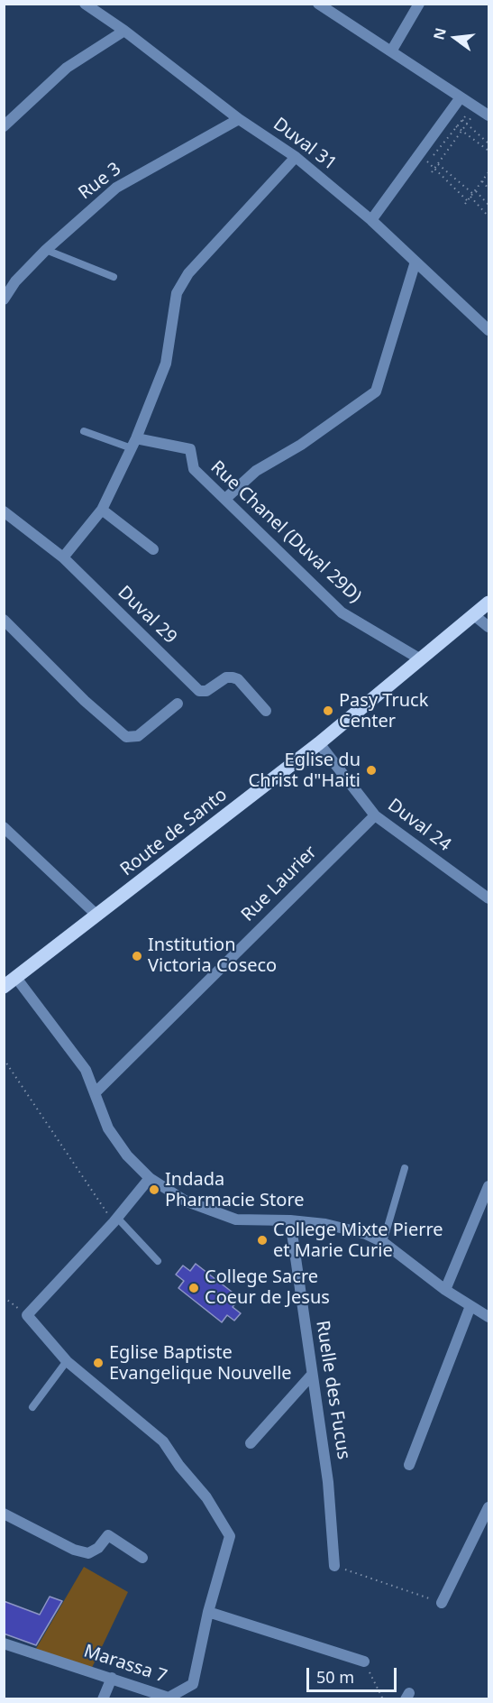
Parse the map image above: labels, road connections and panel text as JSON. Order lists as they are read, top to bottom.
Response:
{
  "streets": {
    "main road": ["Route de Santo"],
    "street": [
      "Duval 31",
      "Rue 3",
      "Rue Chanel (Duval 29D)",
      "Duval 29",
      "Duval 24",
      "Rue Laurier",
      "Ruelle des Fucus",
      "Marassa 7"
    ]
  },
  "crossings": [
    ["Duval 31", "Rue 3"],
    ["Rue Chanel (Duval 29D)", "Route de Santo"],
    ["Duval 24", "Route de Santo"],
    ["Duval 24", "Rue Laurier"]
  ],
  "places": [
    "Pasy Truck Center",
    "Eglise du Christ d\"Haiti",
    "Institution Victoria Coseco",
    "Indada Pharmacie Store",
    "College Mixte Pierre et Marie Curie",
    "College Sacre Coeur de Jesus",
    "Eglise Baptiste Evangelique Nouvelle"
  ],
  "scale_bar": "50 m",
  "north": "left"
}
